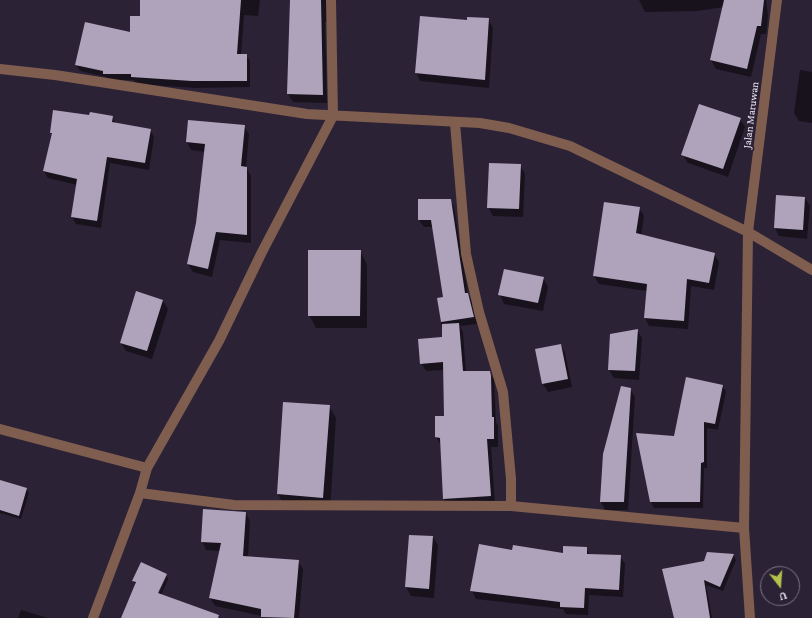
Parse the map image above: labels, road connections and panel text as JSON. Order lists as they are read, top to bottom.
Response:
{
  "streets": {
    "street": ["Jalan Maruwan"]
  },
  "north": "bottom"
}
